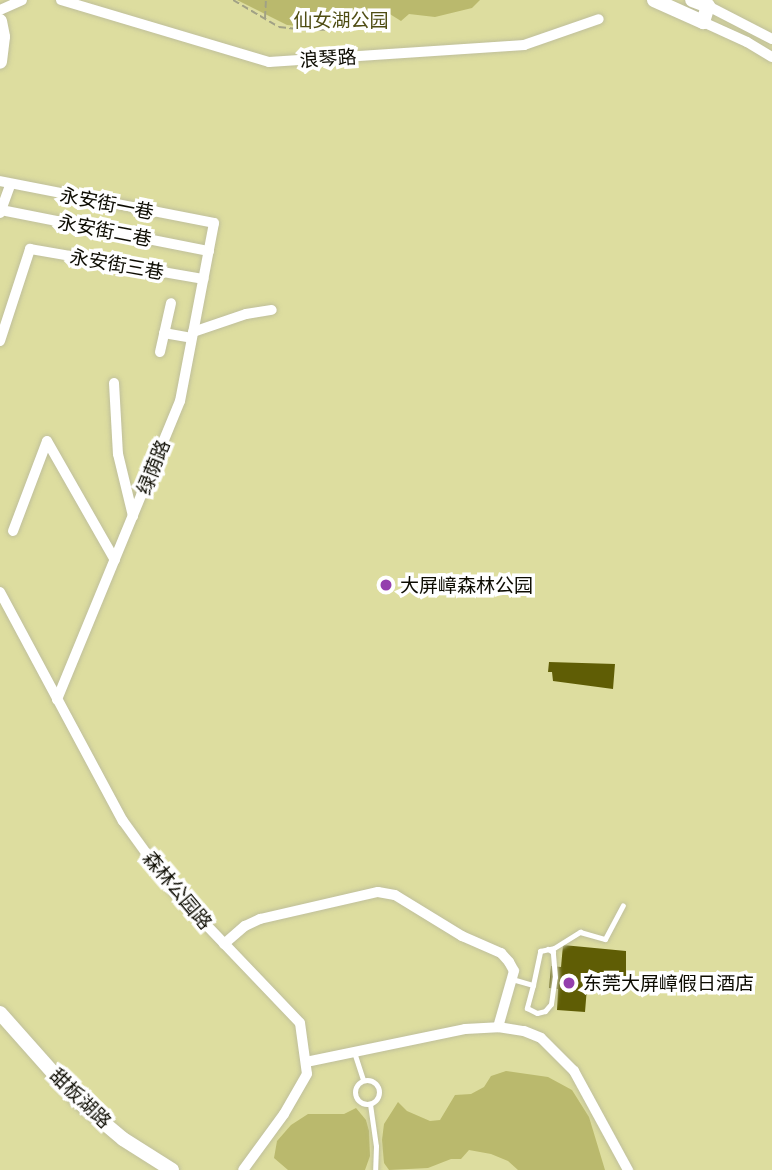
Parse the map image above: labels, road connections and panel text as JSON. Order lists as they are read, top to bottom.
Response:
{
  "streets": {
    "street": [
      "浪琴路",
      "永安街一巷",
      "永安街二巷",
      "永安街三巷",
      "绿荫路",
      "森林公园路",
      "甜板湖路"
    ]
  },
  "crossings": [
    ["永安街一巷", "绿荫路"],
    ["永安街二巷", "绿荫路"],
    ["永安街三巷", "绿荫路"],
    ["绿荫路", "森林公园路"]
  ],
  "parks": ["仙女湖公园"],
  "places": ["大屏嶂森林公园", "东莞大屏嶂假日酒店"]
}
